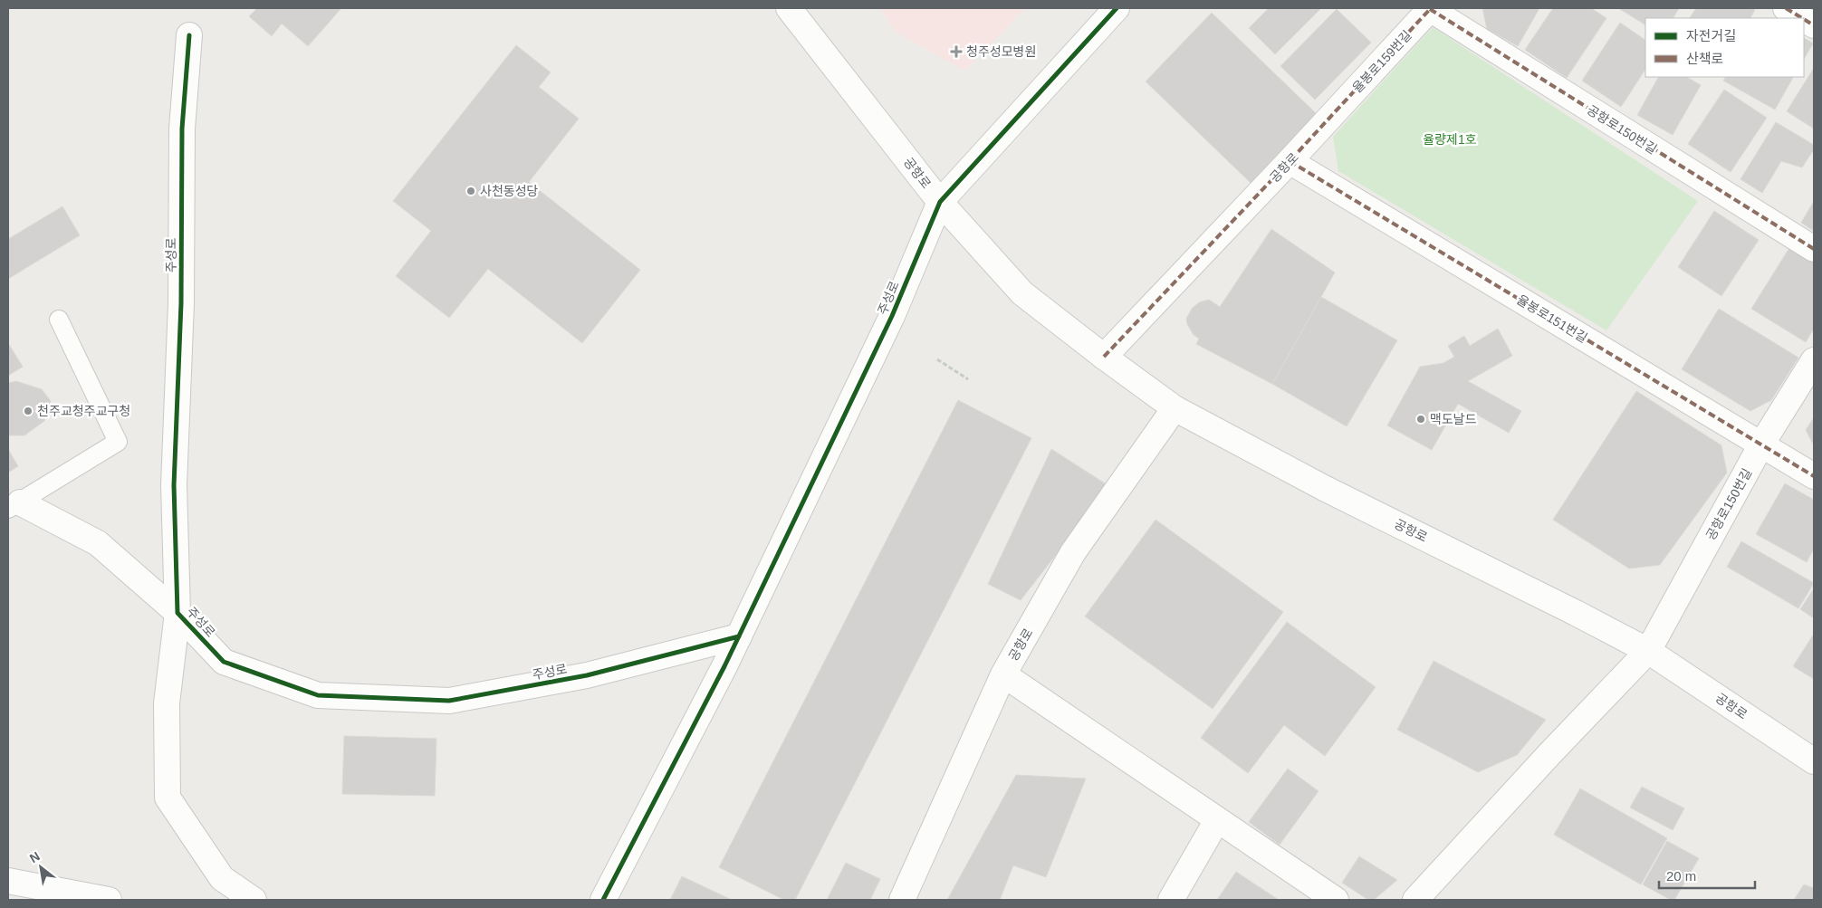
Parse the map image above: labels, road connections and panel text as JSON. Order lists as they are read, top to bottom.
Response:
{
  "streets": {
    "street": [
      "율봉로159번길",
      "공항로150번길",
      "공항로",
      "주성로",
      "율봉로151번길"
    ]
  },
  "crossings": [
    ["율봉로159번길", "공항로150번길"],
    ["율봉로159번길", "공항로"],
    ["공항로150번길", "공항로"],
    ["공항로150번길", "율봉로151번길"],
    ["공항로", "주성로"],
    ["공항로", "율봉로151번길"]
  ],
  "parks": ["율량제1호"],
  "places": {
    "health": ["청주성모병원"],
    "other": ["사천동성당", "천주교청주교구청", "맥도날드"]
  },
  "legend": ["자전거길", "산책로"],
  "scale_bar": "20 m",
  "north": "top left"
}
